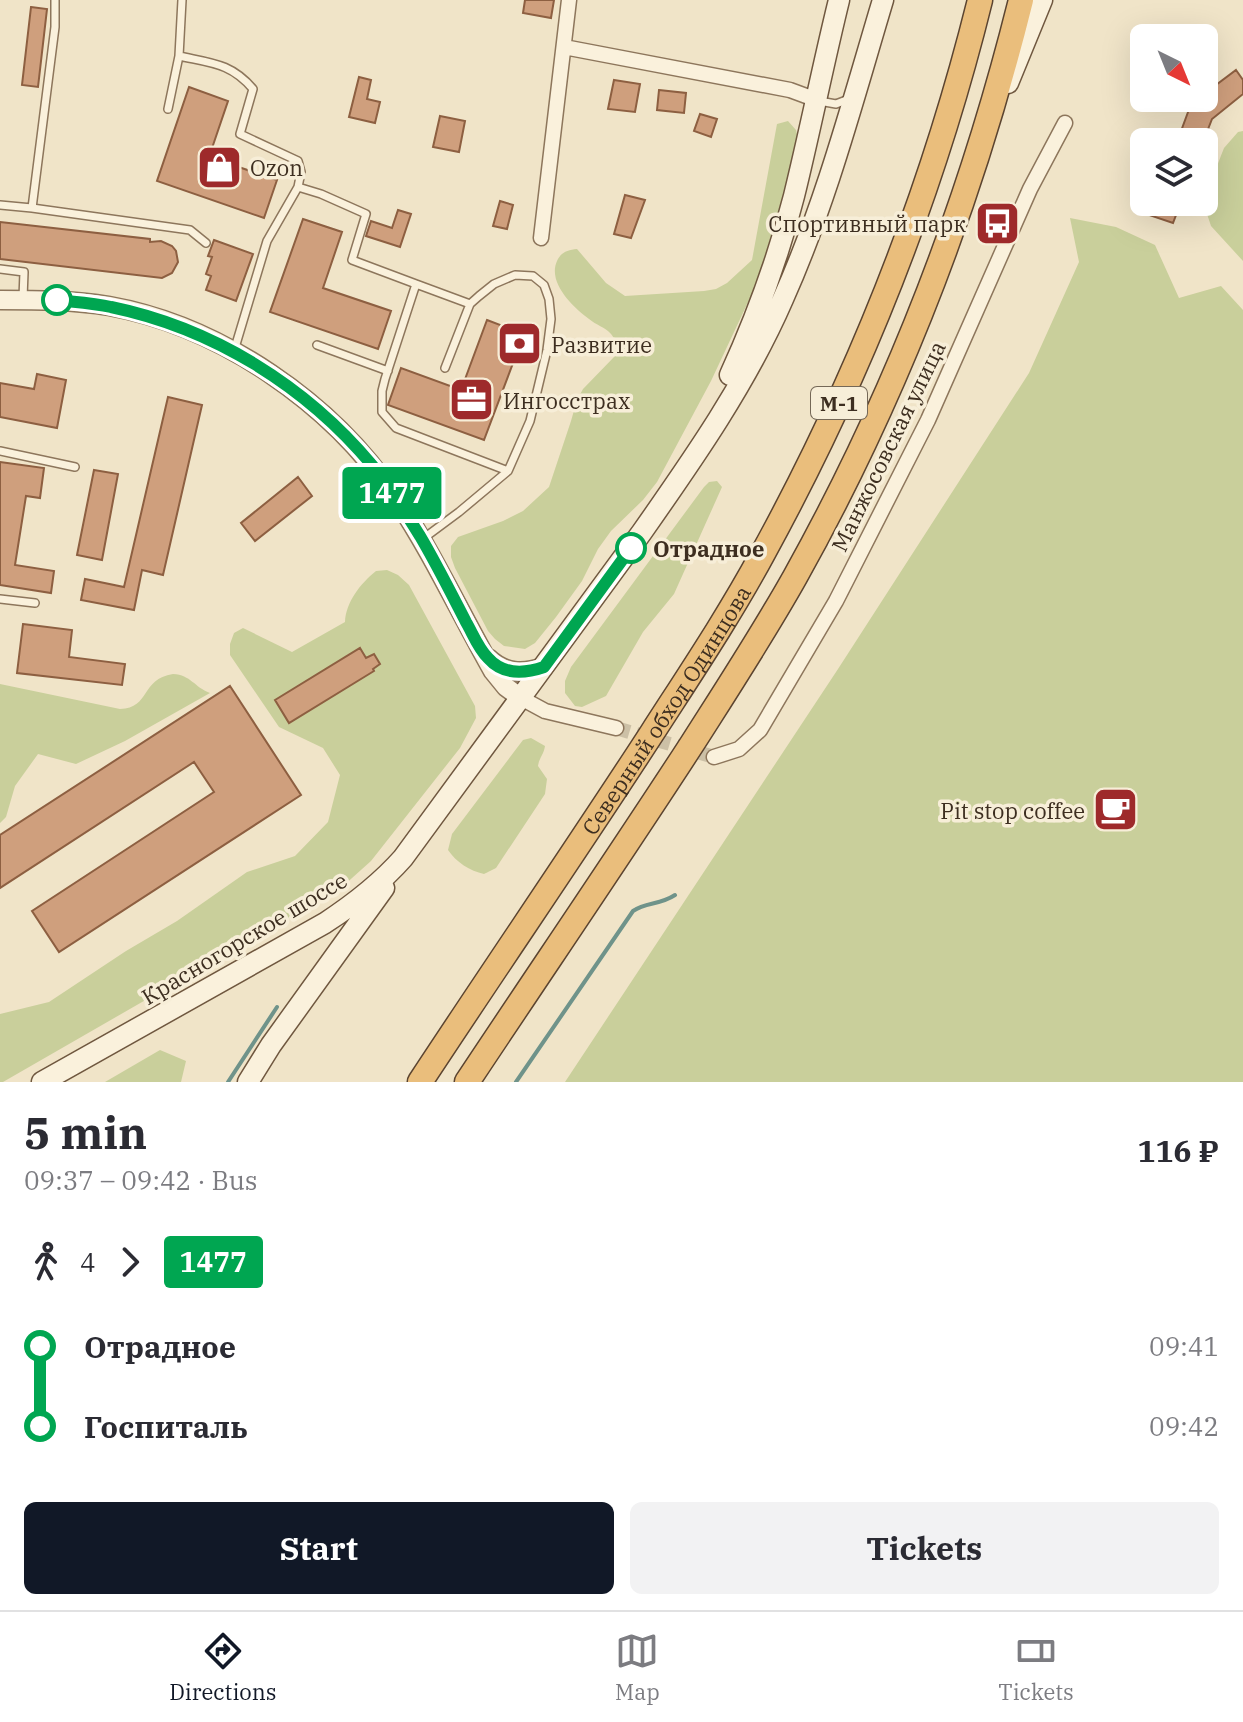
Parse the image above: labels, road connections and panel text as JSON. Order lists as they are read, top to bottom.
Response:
{
  "streets": {
    "highway": ["М-1", "Северный обход Одинцова"],
    "main road": ["Красногорское шоссе"],
    "street": ["Манжосовская улица"]
  },
  "places": {
    "shop": ["Ozon"],
    "bus stop": ["Спортивный парк"],
    "bank": ["Развитие"],
    "office": ["Ингосстрах"],
    "other": ["Отрадное"],
    "cafe": ["Pit stop coffee"]
  },
  "lines": ["bus line 1477"],
  "north": "bottom right",
  "page": {
    "on_map": "1477",
    "heading": ["5 min", "09:37 – 09:42 · Bus", "116 ₽"],
    "legs": ["4", "1477"],
    "list": [
      {
        "name": "Отрадное",
        "value": "09:41"
      },
      {
        "name": "Госпиталь",
        "value": "09:42"
      }
    ],
    "buttons": ["Start", "Tickets"],
    "tabs": ["Directions", "Map", "Tickets"]
  }
}
